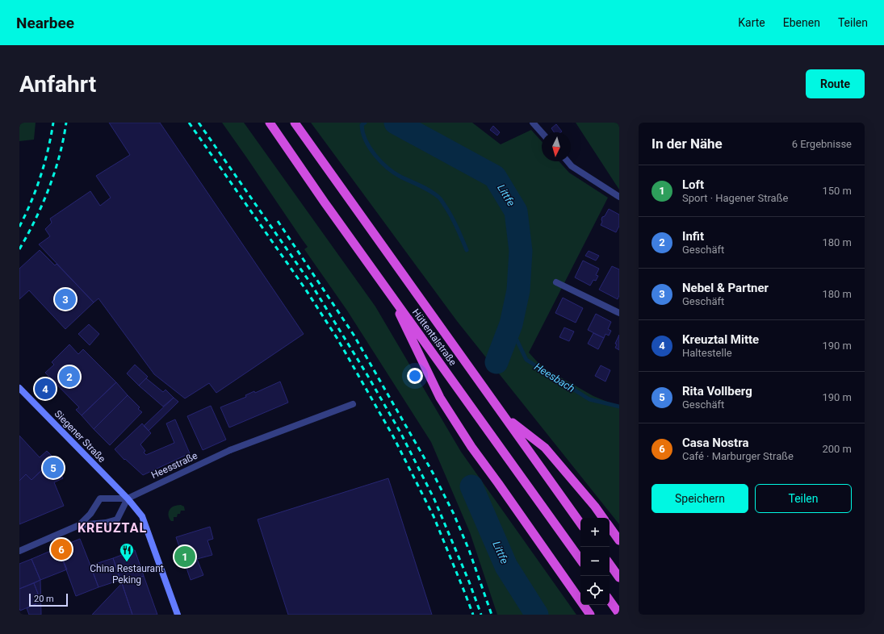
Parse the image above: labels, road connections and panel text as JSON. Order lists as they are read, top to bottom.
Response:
{
  "streets": {
    "highway": ["Hüttentalstraße"],
    "main road": ["Siegener Straße"],
    "street": ["Heesstraße"]
  },
  "crossings": [
    ["Siegener Straße", "Heesstraße"]
  ],
  "districts": ["KREUZTAL"],
  "water": ["Littfe", "Heesbach"],
  "places": {
    "restaurant": ["China Restaurant Peking"]
  },
  "scale_bar": "20 m",
  "north": "bottom",
  "page": {
    "header": "Nearbee",
    "nav": ["Karte", "Ebenen", "Teilen"],
    "buttons": [
      "Route",
      ["Speichern", "Teilen"]
    ],
    "title": "Anfahrt",
    "heading": ["In der Nähe", "6 Ergebnisse"],
    "list": [
      {
        "mark": "1",
        "name": "Loft",
        "note": "Sport · Hagener Straße",
        "value": "150 m"
      },
      {
        "mark": "2",
        "name": "Infit",
        "note": "Geschäft",
        "value": "180 m"
      },
      {
        "mark": "3",
        "name": "Nebel & Partner",
        "note": "Geschäft",
        "value": "180 m"
      },
      {
        "mark": "4",
        "name": "Kreuztal Mitte",
        "note": "Haltestelle",
        "value": "190 m"
      },
      {
        "mark": "5",
        "name": "Rita Vollberg",
        "note": "Geschäft",
        "value": "190 m"
      },
      {
        "mark": "6",
        "name": "Casa Nostra",
        "note": "Café · Marburger Straße",
        "value": "200 m"
      }
    ],
    "pins": [
      "3",
      "2",
      "4",
      "5",
      "6",
      "1"
    ],
    "map_buttons": ["+", "−"],
    "scale": "20 m"
  }
}
